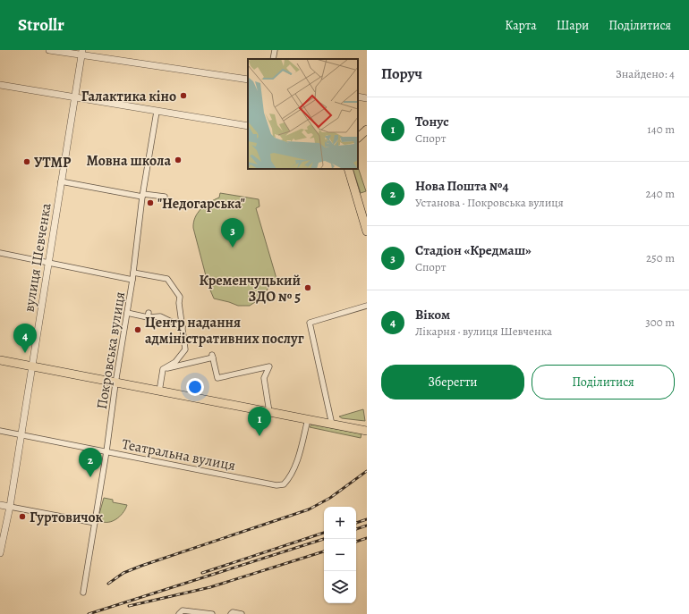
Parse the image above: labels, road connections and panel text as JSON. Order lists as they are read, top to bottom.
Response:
{
  "streets": {
    "street": ["вулиця Шевченка", "Покровська вулиця", "Театральна вулиця"]
  },
  "crossings": [
    ["вулиця Шевченка", "Театральна вулиця"],
    ["Покровська вулиця", "Театральна вулиця"]
  ],
  "places": [
    "Галактика кіно",
    "Мовна школа",
    "УТМР",
    "\"Недогарська\"",
    "Кременчуцький ЗДО № 5",
    "Центр надання адміністративних послуг",
    "Гуртовичок"
  ],
  "page": {
    "header": "Strollr",
    "nav": ["Карта", "Шари", "Поділитися"],
    "heading": ["Поруч", "Знайдено: 4"],
    "list": [
      {
        "mark": "1",
        "name": "Тонус",
        "note": "Спорт",
        "value": "140 m"
      },
      {
        "mark": "2",
        "name": "Нова Пошта №4",
        "note": "Установа · Покровська вулиця",
        "value": "240 m"
      },
      {
        "mark": "3",
        "name": "Стадіон «Кредмаш»",
        "note": "Спорт",
        "value": "250 m"
      },
      {
        "mark": "4",
        "name": "Віком",
        "note": "Лікарня · вулиця Шевченка",
        "value": "300 m"
      }
    ],
    "pins": [
      "3",
      "4",
      "1",
      "2"
    ],
    "buttons": ["Зберегти", "Поділитися"],
    "map_buttons": ["+", "−"]
  }
}
